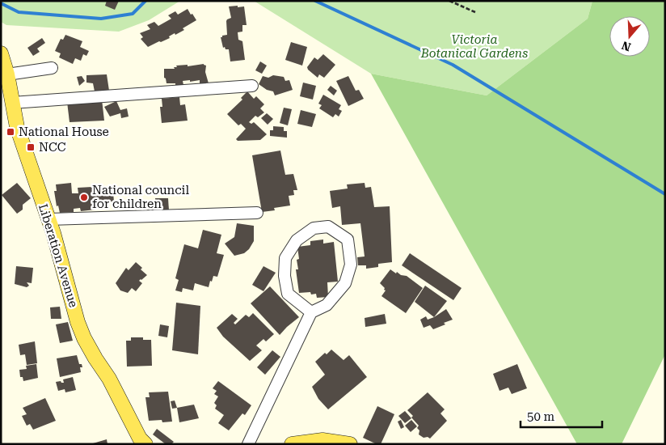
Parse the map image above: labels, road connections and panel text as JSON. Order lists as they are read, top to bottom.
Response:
{
  "streets": {
    "main road": ["Liberation Avenue"]
  },
  "parks": ["Victoria Botanical Gardens"],
  "places": {
    "transit": ["National House", "NCC"],
    "other": ["National council for children"]
  },
  "scale_bar": "50 m",
  "north": "bottom"
}
